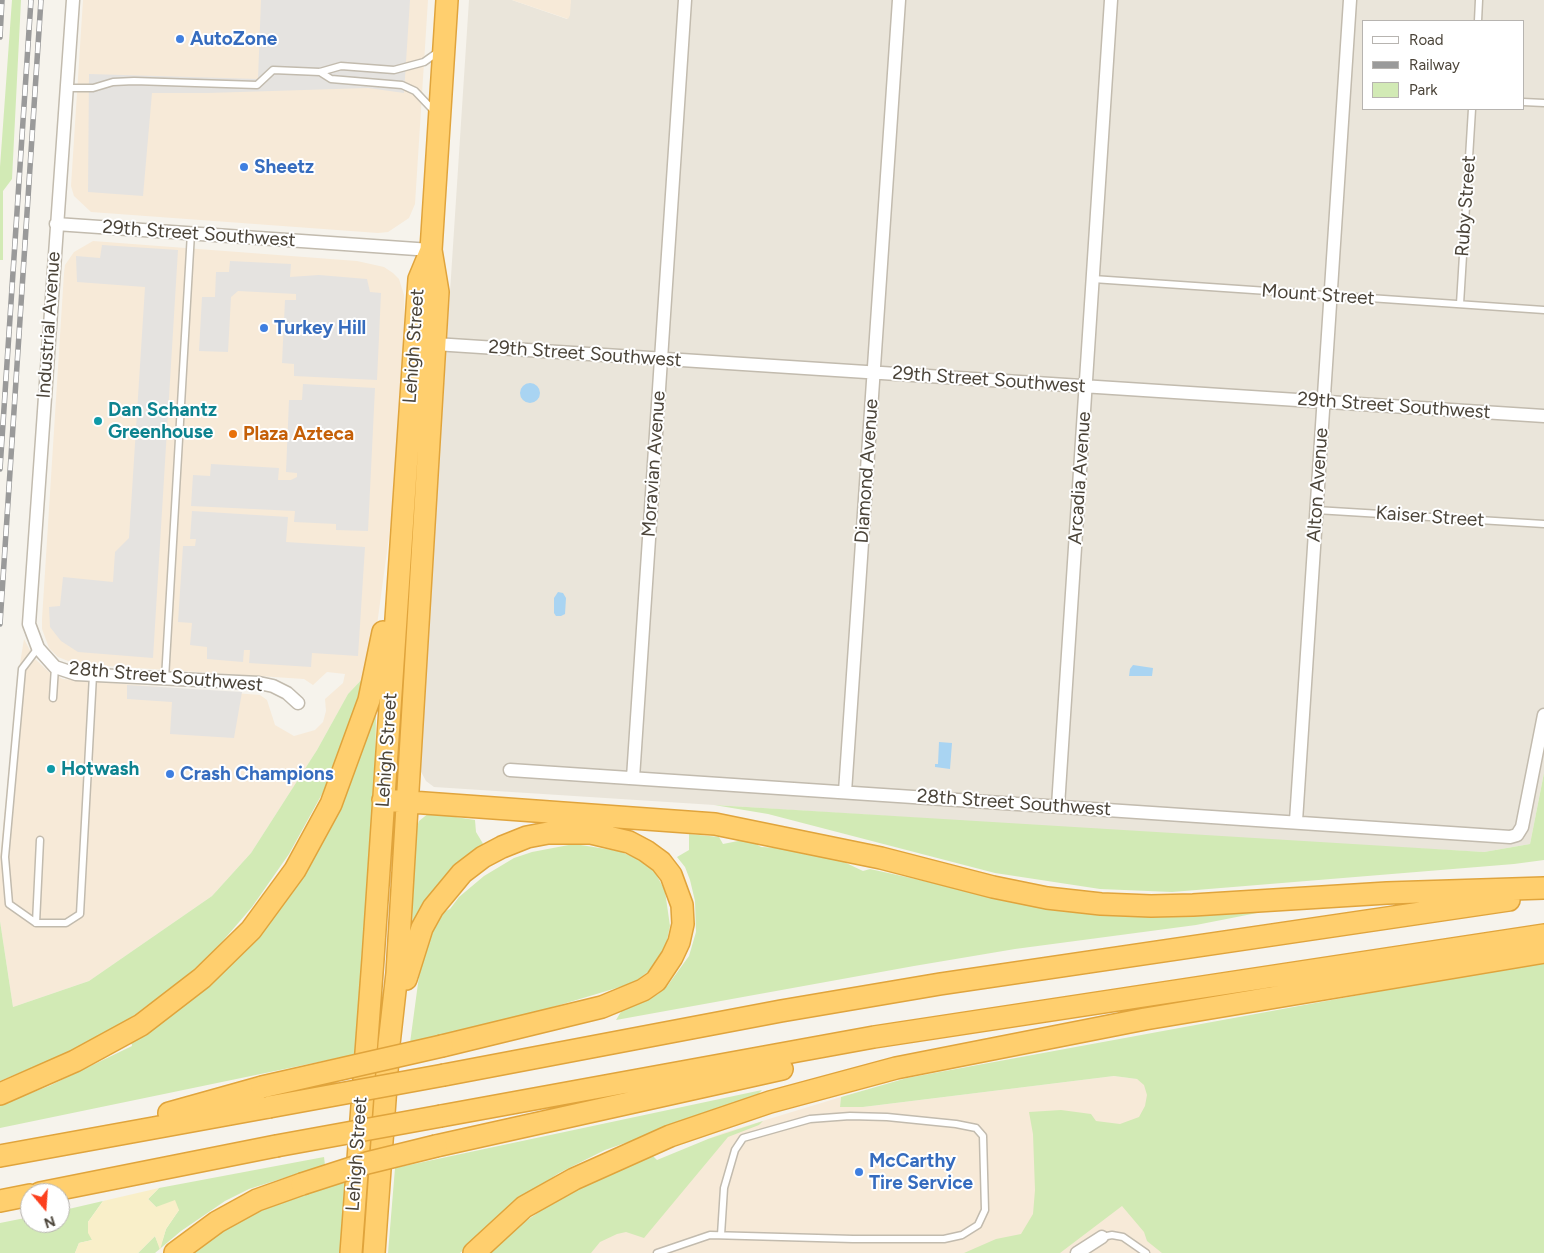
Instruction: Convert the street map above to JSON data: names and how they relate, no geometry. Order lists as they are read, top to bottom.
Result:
{
  "streets": {
    "highway": ["Lehigh Street"],
    "street": [
      "29th Street Southwest",
      "Industrial Avenue",
      "Moravian Avenue",
      "Diamond Avenue",
      "Arcadia Avenue",
      "Alton Avenue",
      "28th Street Southwest"
    ],
    "lane": ["Ruby Street", "Mount Street", "Kaiser Street"]
  },
  "crossings": [
    ["Ruby Street", "Mount Street"],
    ["29th Street Southwest", "Industrial Avenue"],
    ["29th Street Southwest", "Lehigh Street"],
    ["29th Street Southwest", "Moravian Avenue"],
    ["29th Street Southwest", "Diamond Avenue"],
    ["29th Street Southwest", "Arcadia Avenue"],
    ["29th Street Southwest", "Alton Avenue"],
    ["Mount Street", "Arcadia Avenue"],
    ["Mount Street", "Alton Avenue"],
    ["Industrial Avenue", "28th Street Southwest"],
    ["Moravian Avenue", "28th Street Southwest"],
    ["Diamond Avenue", "28th Street Southwest"],
    ["Arcadia Avenue", "28th Street Southwest"],
    ["Alton Avenue", "Kaiser Street"],
    ["Alton Avenue", "28th Street Southwest"]
  ],
  "places": [
    "AutoZone",
    "Sheetz",
    "Turkey Hill",
    "Dan Schantz Greenhouse",
    "Plaza Azteca",
    "Hotwash",
    "Crash Champions",
    "McCarthy Tire Service"
  ],
  "legend": ["Road", "Railway", "Park"],
  "north": "bottom"
}
